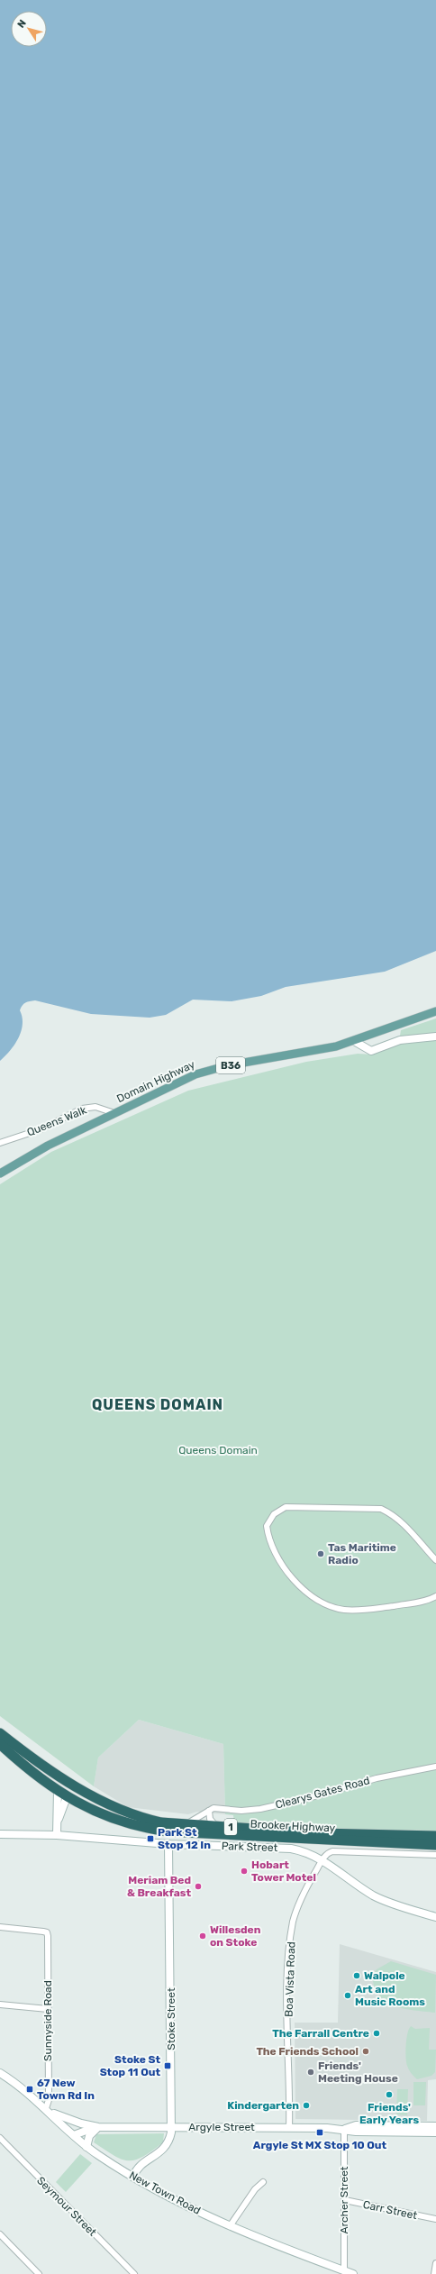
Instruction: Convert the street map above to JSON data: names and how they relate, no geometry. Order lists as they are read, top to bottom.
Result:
{
  "streets": {
    "highway": ["Brooker Highway", "1"],
    "main road": ["B36", "Domain Highway"],
    "street": [
      "Queens Walk",
      "Clearys Gates Road",
      "Park Street",
      "Boa Vista Road",
      "Stoke Street",
      "Sunnyside Road",
      "Argyle Street",
      "New Town Road",
      "Archer Street",
      "Seymour Street",
      "Carr Street"
    ]
  },
  "crossings": [
    ["Domain Highway", "Queens Walk"],
    ["Clearys Gates Road", "Brooker Highway"],
    ["Park Street", "Boa Vista Road"],
    ["Park Street", "Stoke Street"],
    ["Boa Vista Road", "Argyle Street"],
    ["Stoke Street", "Argyle Street"],
    ["Stoke Street", "New Town Road"],
    ["Sunnyside Road", "Argyle Street"],
    ["Sunnyside Road", "New Town Road"],
    ["Argyle Street", "New Town Road"],
    ["Argyle Street", "Archer Street"],
    ["New Town Road", "Archer Street"],
    ["Archer Street", "Carr Street"]
  ],
  "districts": ["QUEENS DOMAIN"],
  "parks": ["Queens Domain"],
  "places": {
    "other": [
      "Tas Maritime Radio",
      "Hobart Tower Motel",
      "Meriam Bed & Breakfast",
      "Willesden on Stoke",
      "Walpole",
      "Art and Music Rooms",
      "The Farrall Centre",
      "The Friends School",
      "Friends' Meeting House",
      "Friends' Early Years",
      "Kindergarten"
    ],
    "transit": [
      "Park St Stop 12 In",
      "Stoke St Stop 11 Out",
      "67 New Town Rd In",
      "Argyle St MX Stop 10 Out"
    ]
  },
  "north": "top left"
}
